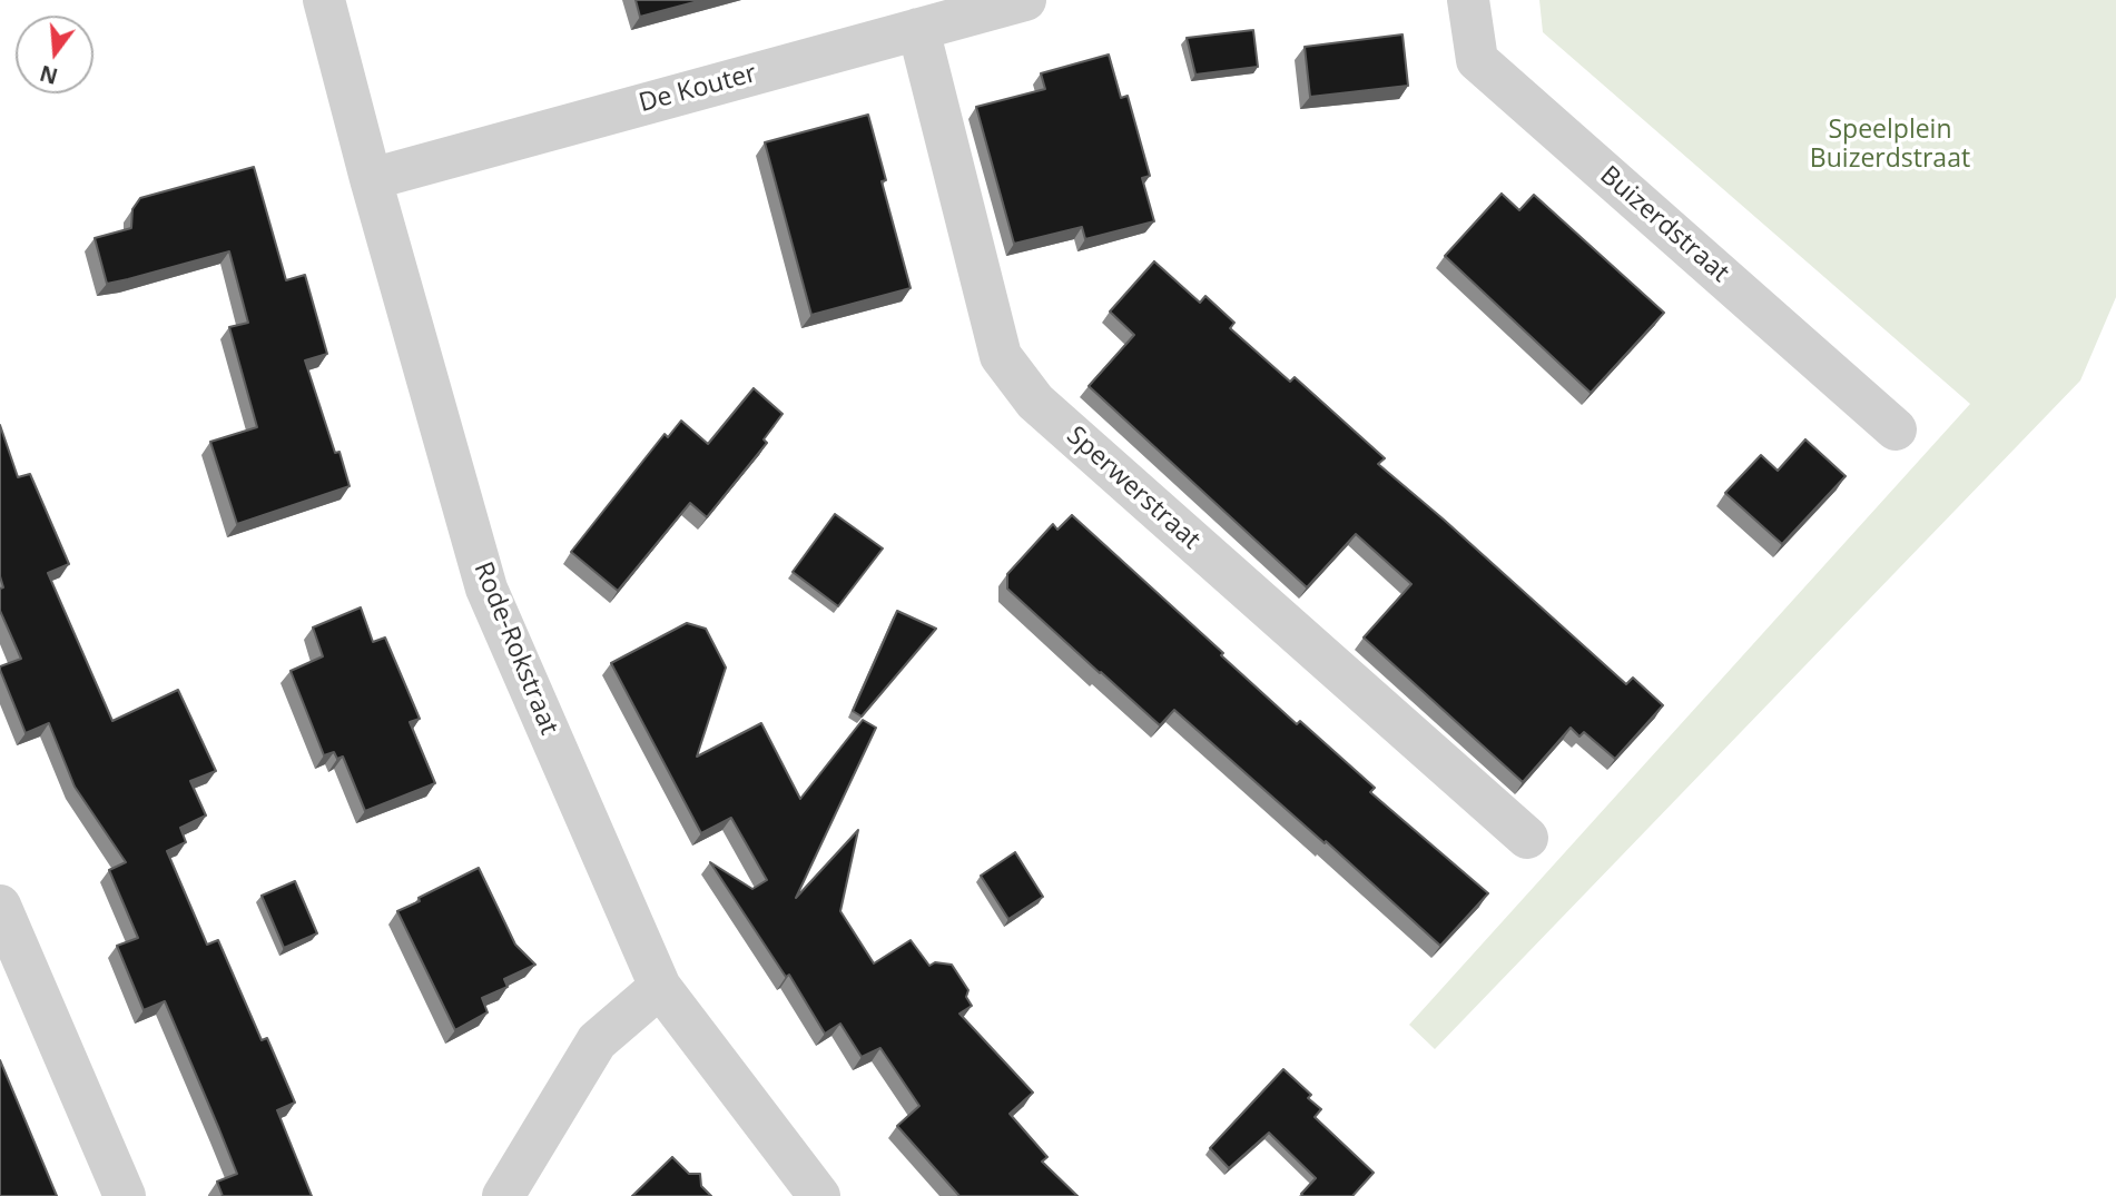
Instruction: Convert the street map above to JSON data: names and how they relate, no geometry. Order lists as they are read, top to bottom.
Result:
{
  "streets": {
    "street": [
      "De Kouter",
      "Buizerdstraat",
      "Sperwerstraat",
      "Rode-Rokstraat"
    ]
  },
  "crossings": [
    ["De Kouter", "Sperwerstraat"],
    ["De Kouter", "Rode-Rokstraat"]
  ],
  "parks": ["Speelplein Buizerdstraat"],
  "north": "bottom"
}
